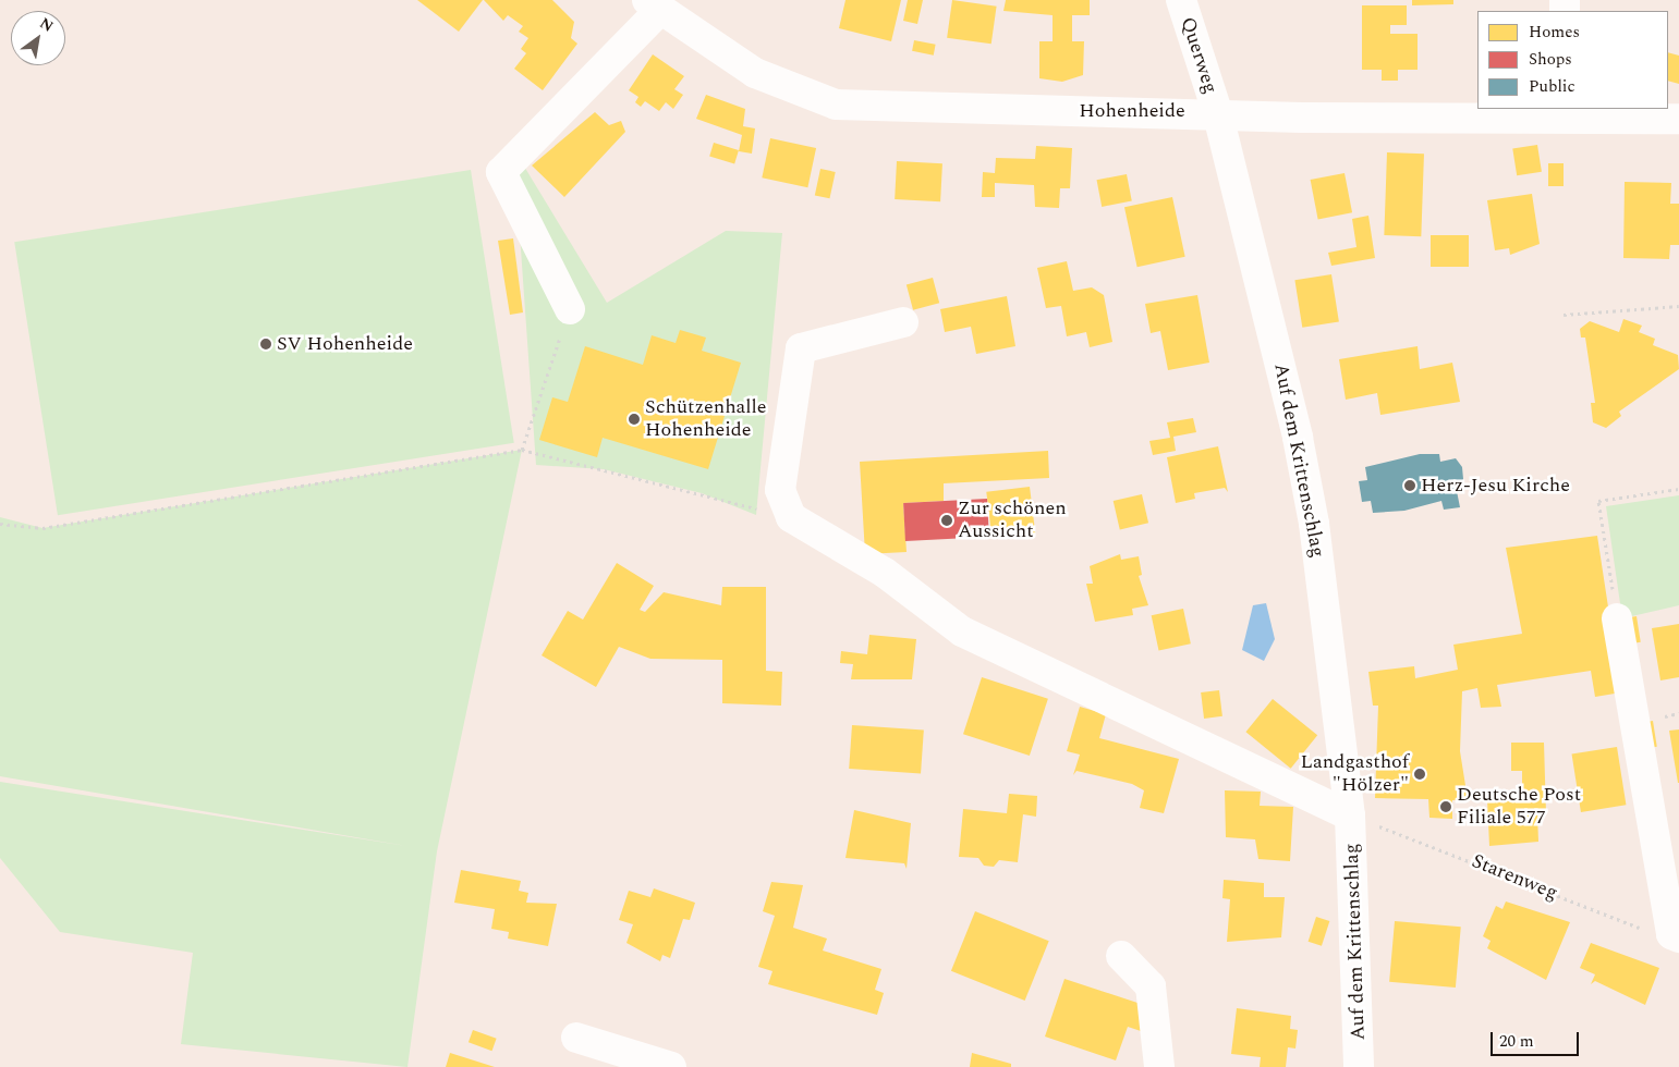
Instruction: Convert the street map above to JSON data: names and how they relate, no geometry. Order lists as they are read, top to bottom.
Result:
{
  "streets": {
    "street": ["Querweg", "Hohenheide", "Auf dem Krittenschlag"],
    "path": ["Starenweg"]
  },
  "crossings": [
    ["Querweg", "Hohenheide"],
    ["Querweg", "Auf dem Krittenschlag"],
    ["Hohenheide", "Auf dem Krittenschlag"],
    ["Auf dem Krittenschlag", "Starenweg"]
  ],
  "places": [
    "SV Hohenheide",
    "Schützenhalle Hohenheide",
    "Herz-Jesu Kirche",
    "Zur schönen Aussicht",
    "Landgasthof \"Hölzer\"",
    "Deutsche Post Filiale 577"
  ],
  "legend": ["Homes", "Shops", "Public"],
  "scale_bar": "20 m",
  "north": "top right"
}
